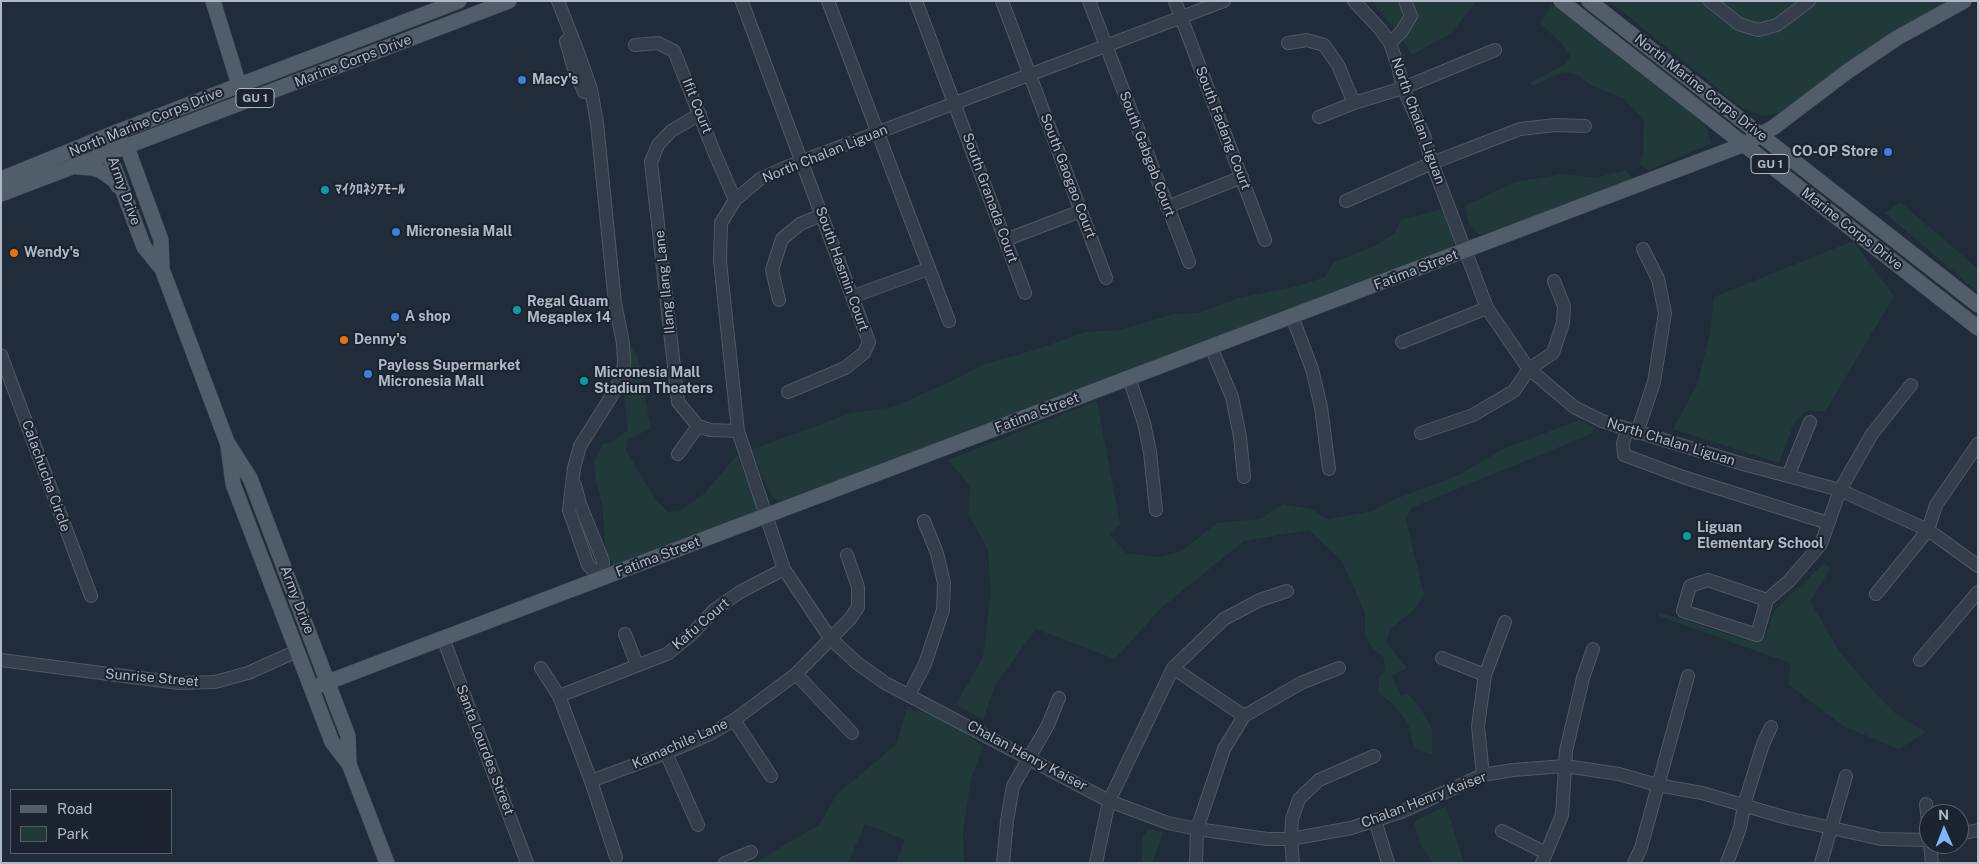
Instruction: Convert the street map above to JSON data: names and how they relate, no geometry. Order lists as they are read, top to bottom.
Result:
{
  "streets": {
    "main road": [
      "Marine Corps Drive",
      "North Marine Corps Drive",
      "GU 1",
      "Army Drive",
      "Fatima Street"
    ],
    "street": [
      "Ifit Court",
      "North Chalan Liguan",
      "South Fadang Court",
      "South Gabgab Court",
      "South Gaogao Court",
      "South Granada Court",
      "South Hasmin Court",
      "Ilang Ilang Lane",
      "Calachucha Circle",
      "Kafu Court",
      "Sunrise Street",
      "Kamachile Lane",
      "Santa Lourdes Street",
      "Chalan Henry Kaiser"
    ]
  },
  "crossings": [
    ["Marine Corps Drive", "Army Drive"],
    ["Marine Corps Drive", "Fatima Street"],
    ["North Marine Corps Drive", "Army Drive"],
    ["North Marine Corps Drive", "Fatima Street"],
    ["Ifit Court", "North Chalan Liguan"],
    ["Ifit Court", "Ilang Ilang Lane"],
    ["North Chalan Liguan", "South Fadang Court"],
    ["North Chalan Liguan", "South Gabgab Court"],
    ["North Chalan Liguan", "South Gaogao Court"],
    ["North Chalan Liguan", "South Granada Court"],
    ["North Chalan Liguan", "South Hasmin Court"],
    ["North Chalan Liguan", "Fatima Street"],
    ["North Chalan Liguan", "Chalan Henry Kaiser"],
    ["Army Drive", "Fatima Street"],
    ["Army Drive", "Sunrise Street"],
    ["Fatima Street", "Santa Lourdes Street"],
    ["Fatima Street", "Chalan Henry Kaiser"],
    ["Kafu Court", "Chalan Henry Kaiser"],
    ["Kamachile Lane", "Chalan Henry Kaiser"]
  ],
  "places": [
    "Macy's",
    "CO-OP Store",
    "ﾏｲｸﾛﾈｼｱﾓｰﾙ",
    "Micronesia Mall",
    "Wendy's",
    "Regal Guam Megaplex 14",
    "A shop",
    "Denny's",
    "Payless Supermarket Micronesia Mall",
    "Micronesia Mall Stadium Theaters",
    "Liguan Elementary School"
  ],
  "legend": ["Road", "Park"],
  "north": "top"
}
